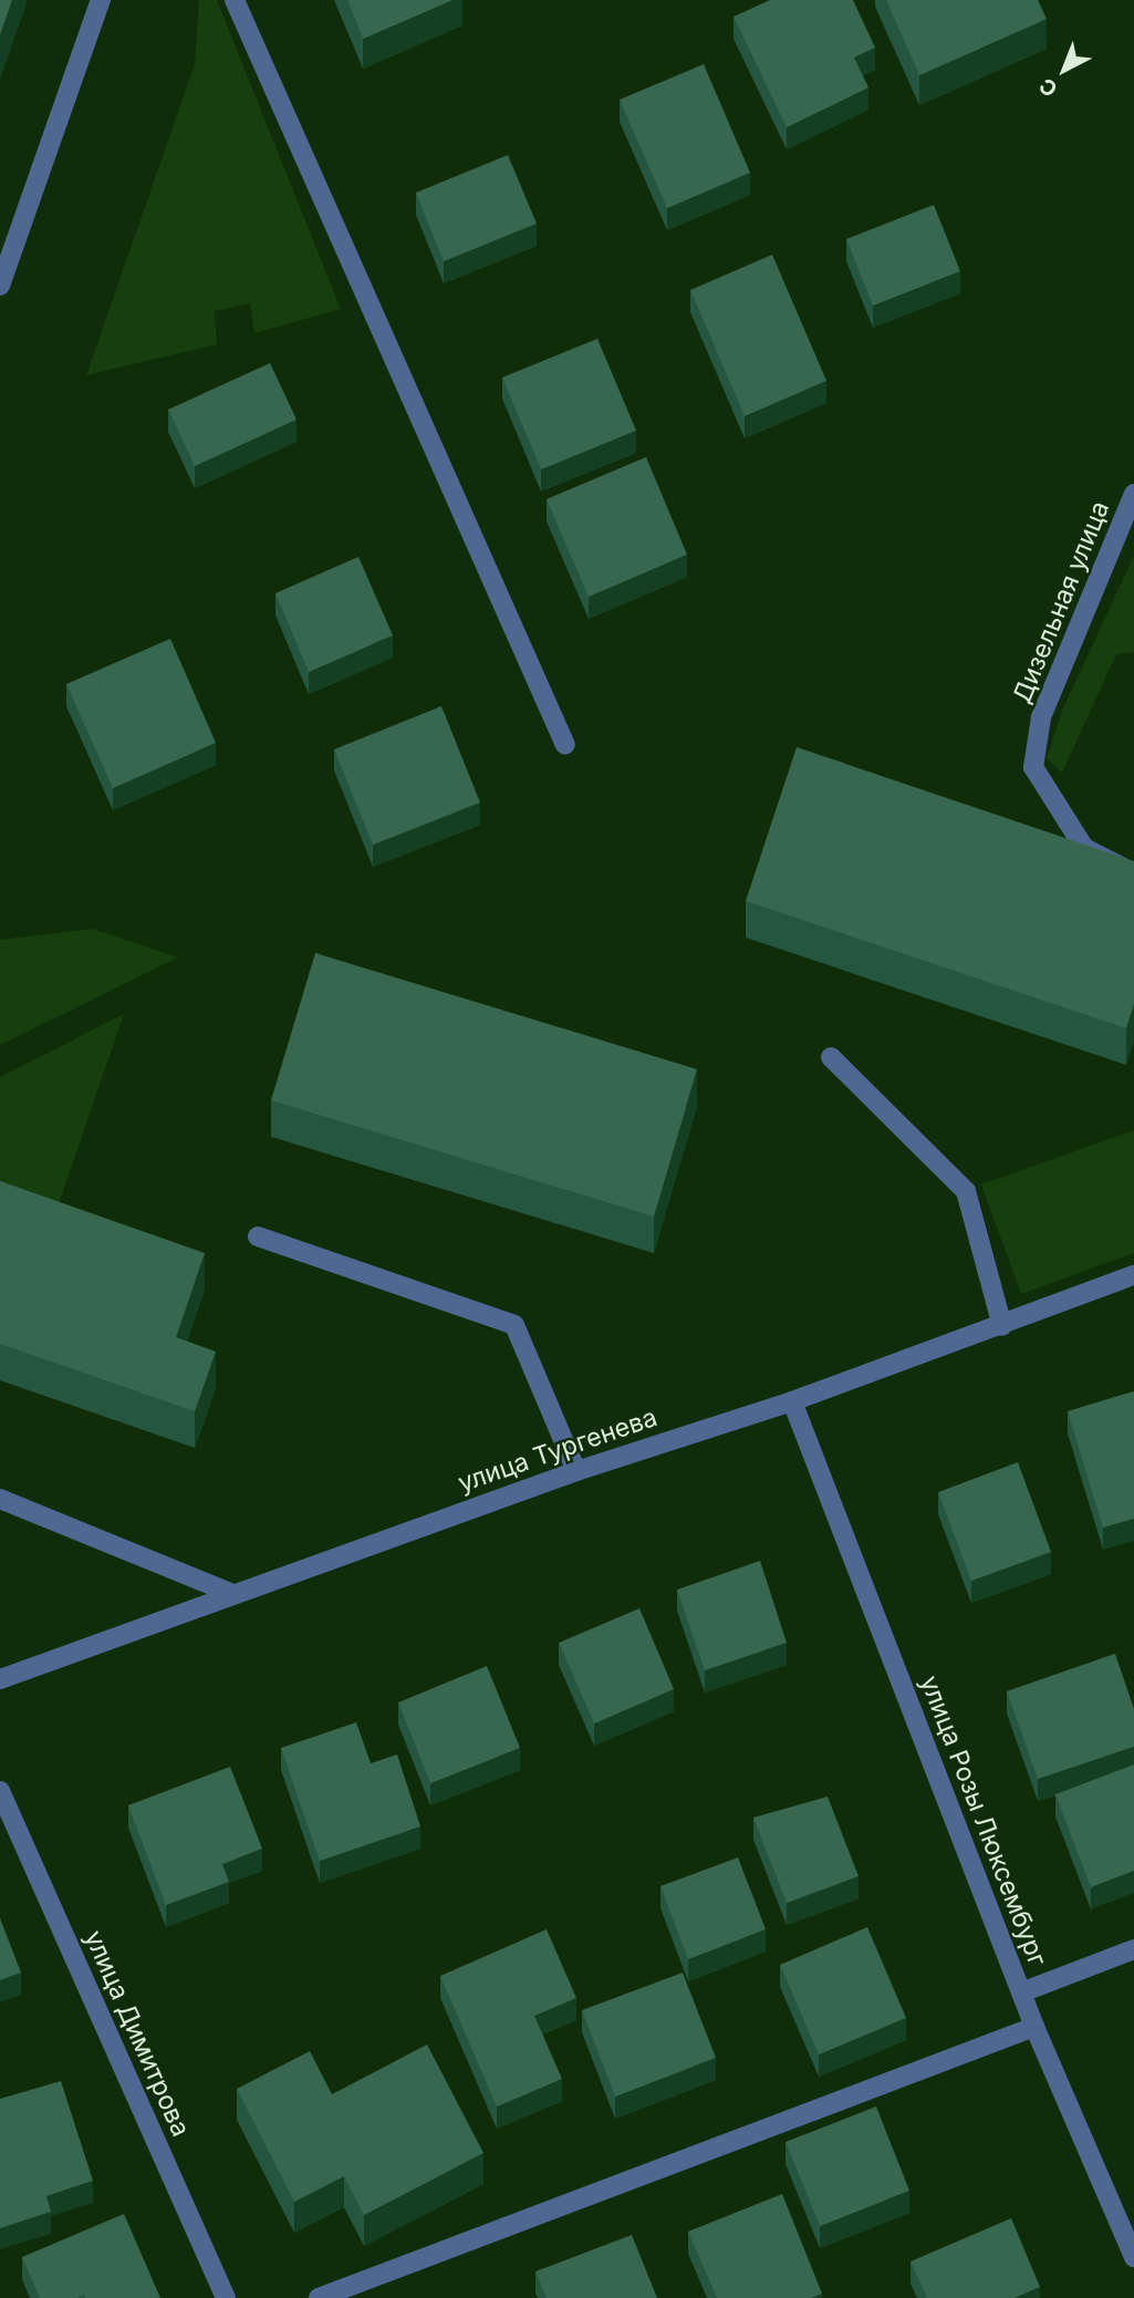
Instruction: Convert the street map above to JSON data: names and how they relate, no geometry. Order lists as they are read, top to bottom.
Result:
{
  "streets": {
    "street": [
      "Дизельная улица",
      "улица Тургенева",
      "улица Розы Люксембург",
      "улица Димитрова"
    ]
  },
  "crossings": [
    ["улица Тургенева", "улица Розы Люксембург"]
  ],
  "north": "bottom left"
}
